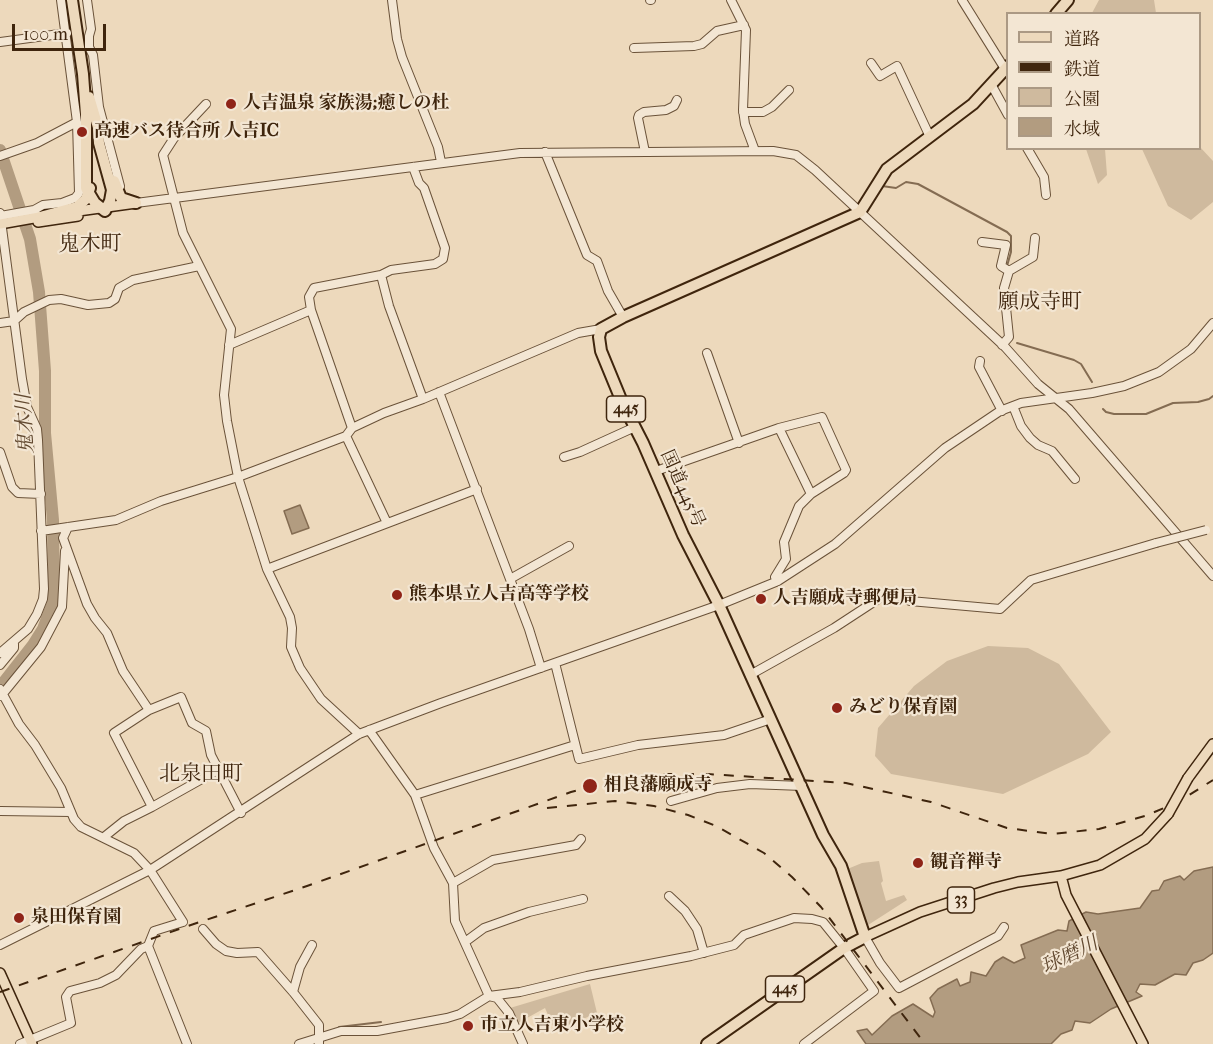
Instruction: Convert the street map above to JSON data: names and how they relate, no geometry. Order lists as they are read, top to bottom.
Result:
{
  "streets": {
    "highway": ["445", "国道445号"],
    "main road": ["33"]
  },
  "crossings": [
    ["445", "国道445号"],
    ["445", "33"],
    ["国道445号", "33"]
  ],
  "districts": ["鬼木町", "願成寺町", "北泉田町"],
  "water": ["鬼木川", "球磨川"],
  "places": [
    "人吉温泉 家族湯;癒しの杜",
    "高速バス待合所 人吉IC",
    "熊本県立人吉高等学校",
    "人吉願成寺郵便局",
    "みどり保育園",
    "相良藩願成寺",
    "観音禅寺",
    "泉田保育園",
    "市立人吉東小学校"
  ],
  "legend": [
    "道路",
    "鉄道",
    "公園",
    "水域"
  ],
  "scale_bar": "100 m"
}
